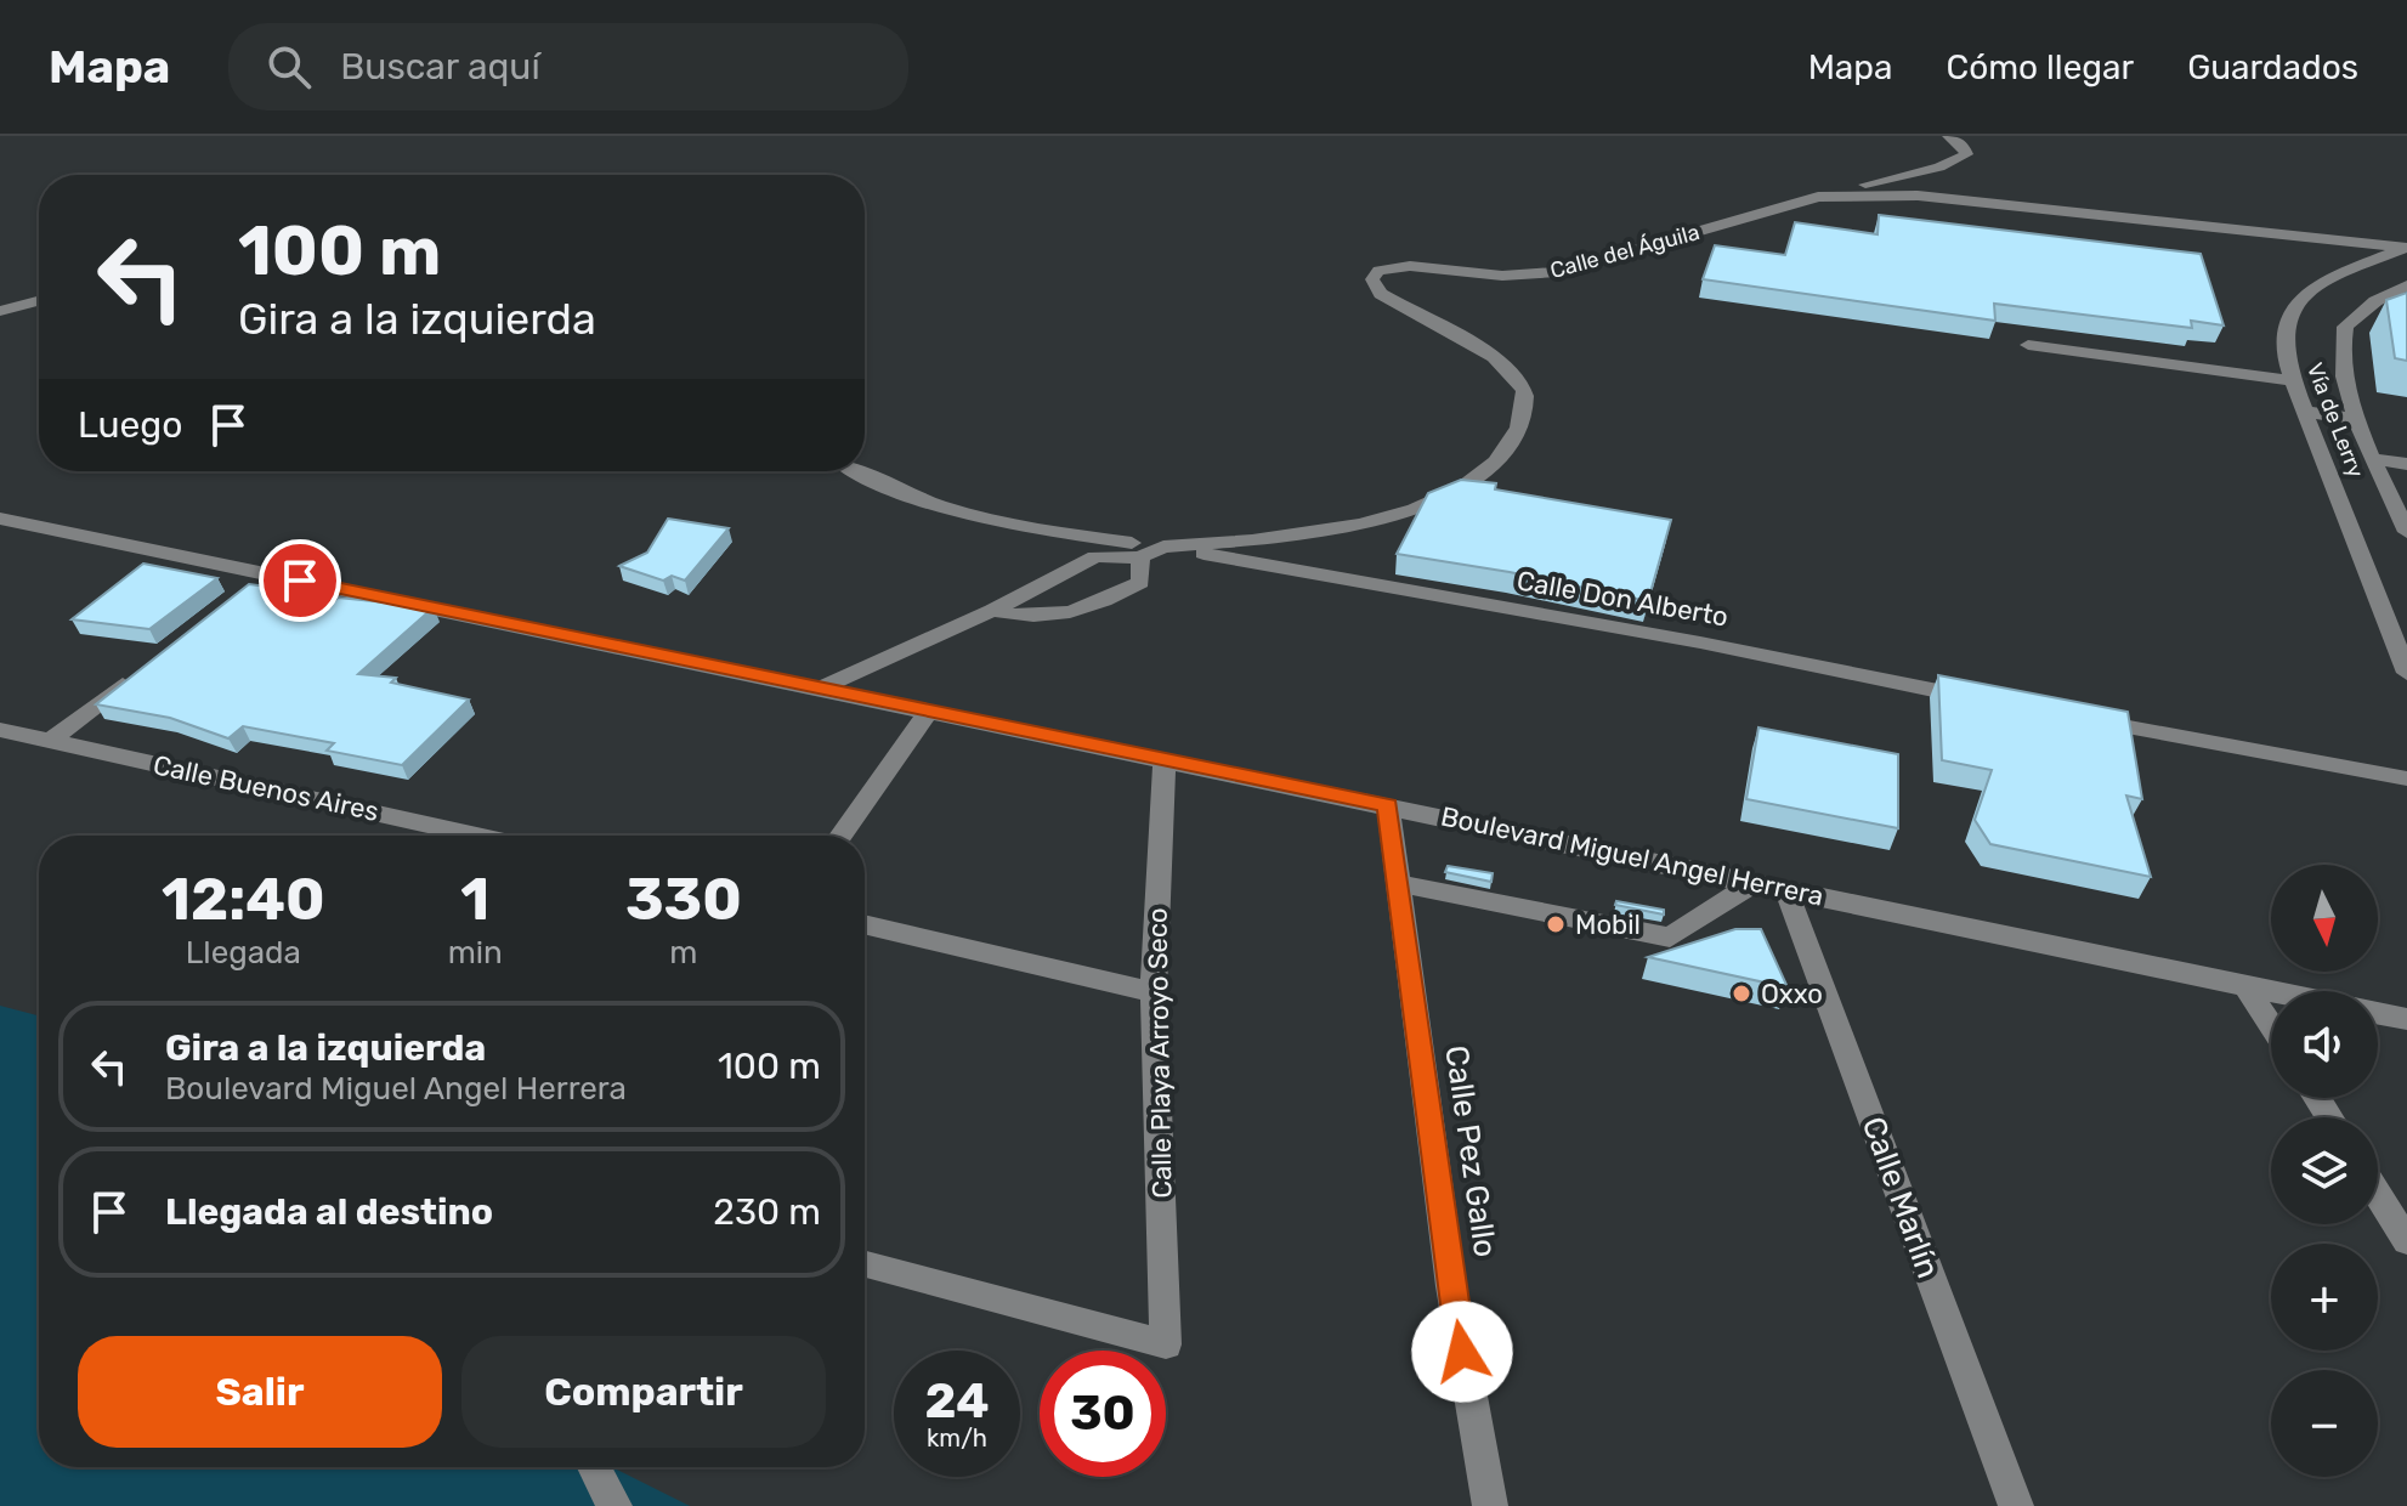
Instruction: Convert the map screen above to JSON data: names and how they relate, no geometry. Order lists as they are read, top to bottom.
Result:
{
  "streets": {
    "street": [
      "Calle del Águila",
      "Vía de Lerry",
      "Calle Don Alberto",
      "Calle Buenos Aires",
      "Boulevard Miguel Angel Herrera",
      "Calle Playa Arroyo Seco",
      "Calle Pez Gallo",
      "Calle Marlín"
    ]
  },
  "crossings": [
    ["Calle del Águila", "Vía de Lerry"],
    ["Calle del Águila", "Calle Don Alberto"],
    ["Calle del Águila", "Boulevard Miguel Angel Herrera"],
    ["Boulevard Miguel Angel Herrera", "Calle Playa Arroyo Seco"],
    ["Boulevard Miguel Angel Herrera", "Calle Pez Gallo"],
    ["Boulevard Miguel Angel Herrera", "Calle Marlín"]
  ],
  "places": ["Mobil", "Oxxo"],
  "north": "bottom",
  "page": {
    "header": "Mapa",
    "search": "Buscar aquí",
    "nav": ["Mapa", "Cómo llegar", "Guardados"],
    "turn": ["100 m", "Gira a la izquierda"],
    "then": "Luego",
    "eta": [
      "12:40",
      "Llegada",
      "1",
      "min",
      "330",
      "m"
    ],
    "map_buttons": ["+", "−"],
    "list": [
      {
        "name": "Gira a la izquierda",
        "note": "Boulevard Miguel Angel Herrera",
        "value": "100 m"
      },
      {
        "name": "Llegada al destino",
        "value": "230 m"
      }
    ],
    "buttons": ["Salir", "Compartir"],
    "speed": "24 km/h",
    "limit": "30"
  }
}
